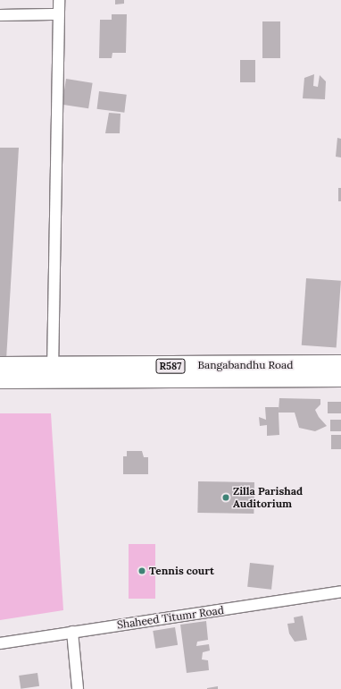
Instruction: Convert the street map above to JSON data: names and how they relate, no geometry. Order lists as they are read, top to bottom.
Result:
{
  "streets": {
    "main road": ["Bangabandhu Road", "R587"],
    "street": ["Shaheed Titumr Road"]
  },
  "places": ["Zilla Parishad Auditorium", "Tennis court"]
}
